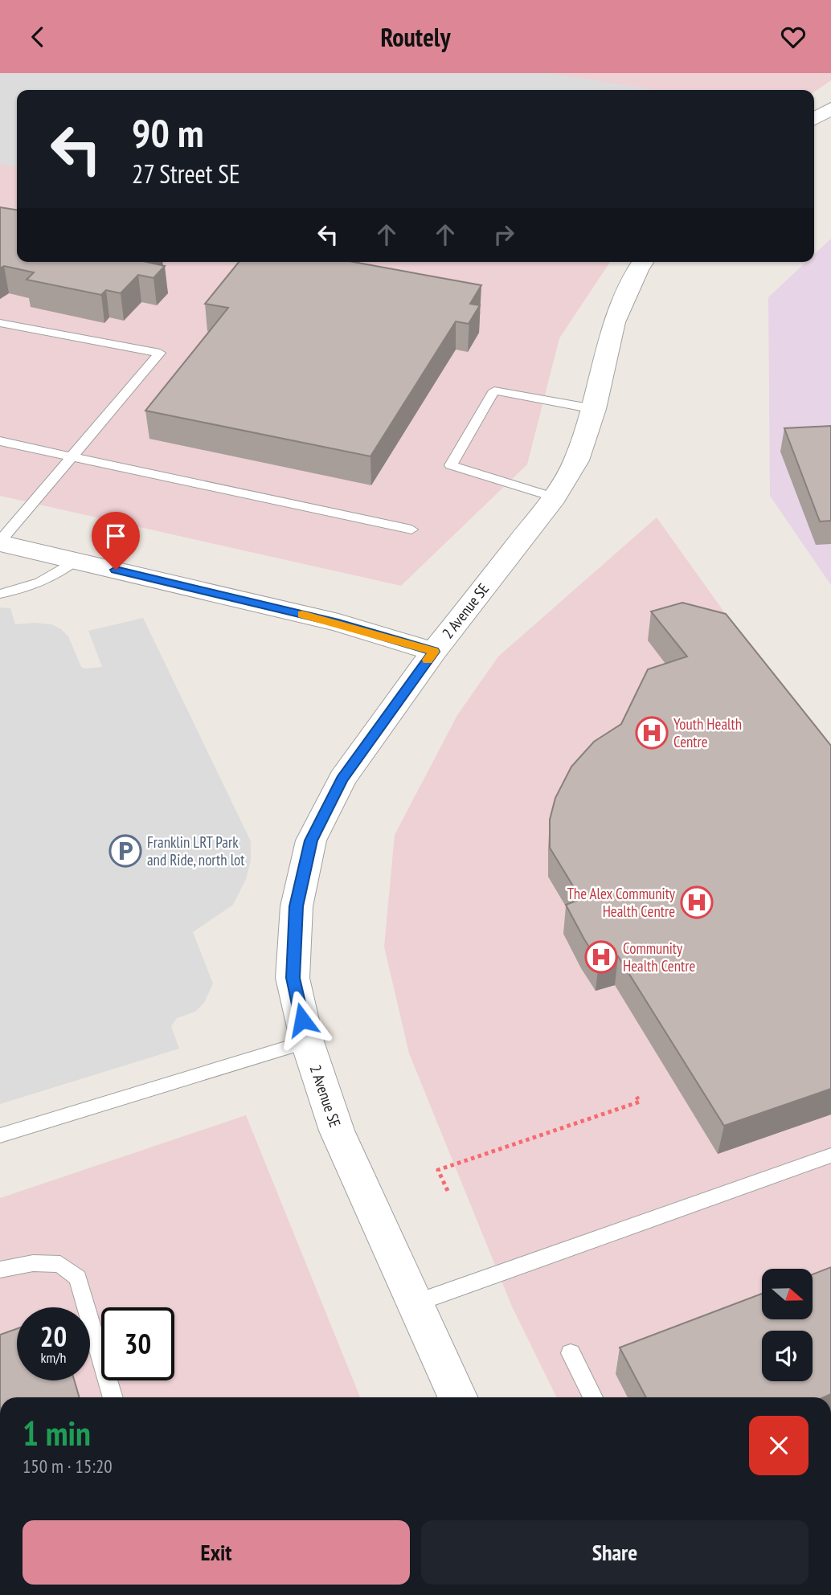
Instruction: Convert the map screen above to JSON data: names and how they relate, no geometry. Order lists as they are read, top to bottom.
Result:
{
  "streets": {
    "street": ["2 Avenue SE"]
  },
  "places": {
    "hospital": ["Youth Health Centre", "The Alex Community Health Centre", "Community Health Centre"],
    "parking": ["Franklin LRT Park and Ride, north lot"]
  },
  "north": "right",
  "page": {
    "header": "Routely",
    "turn": ["90 m", "27 Street SE"],
    "speed": "20 km/h",
    "limit": "30",
    "heading": ["1 min", "150 m · 15:20"],
    "buttons": ["Exit", "Share"]
  }
}
